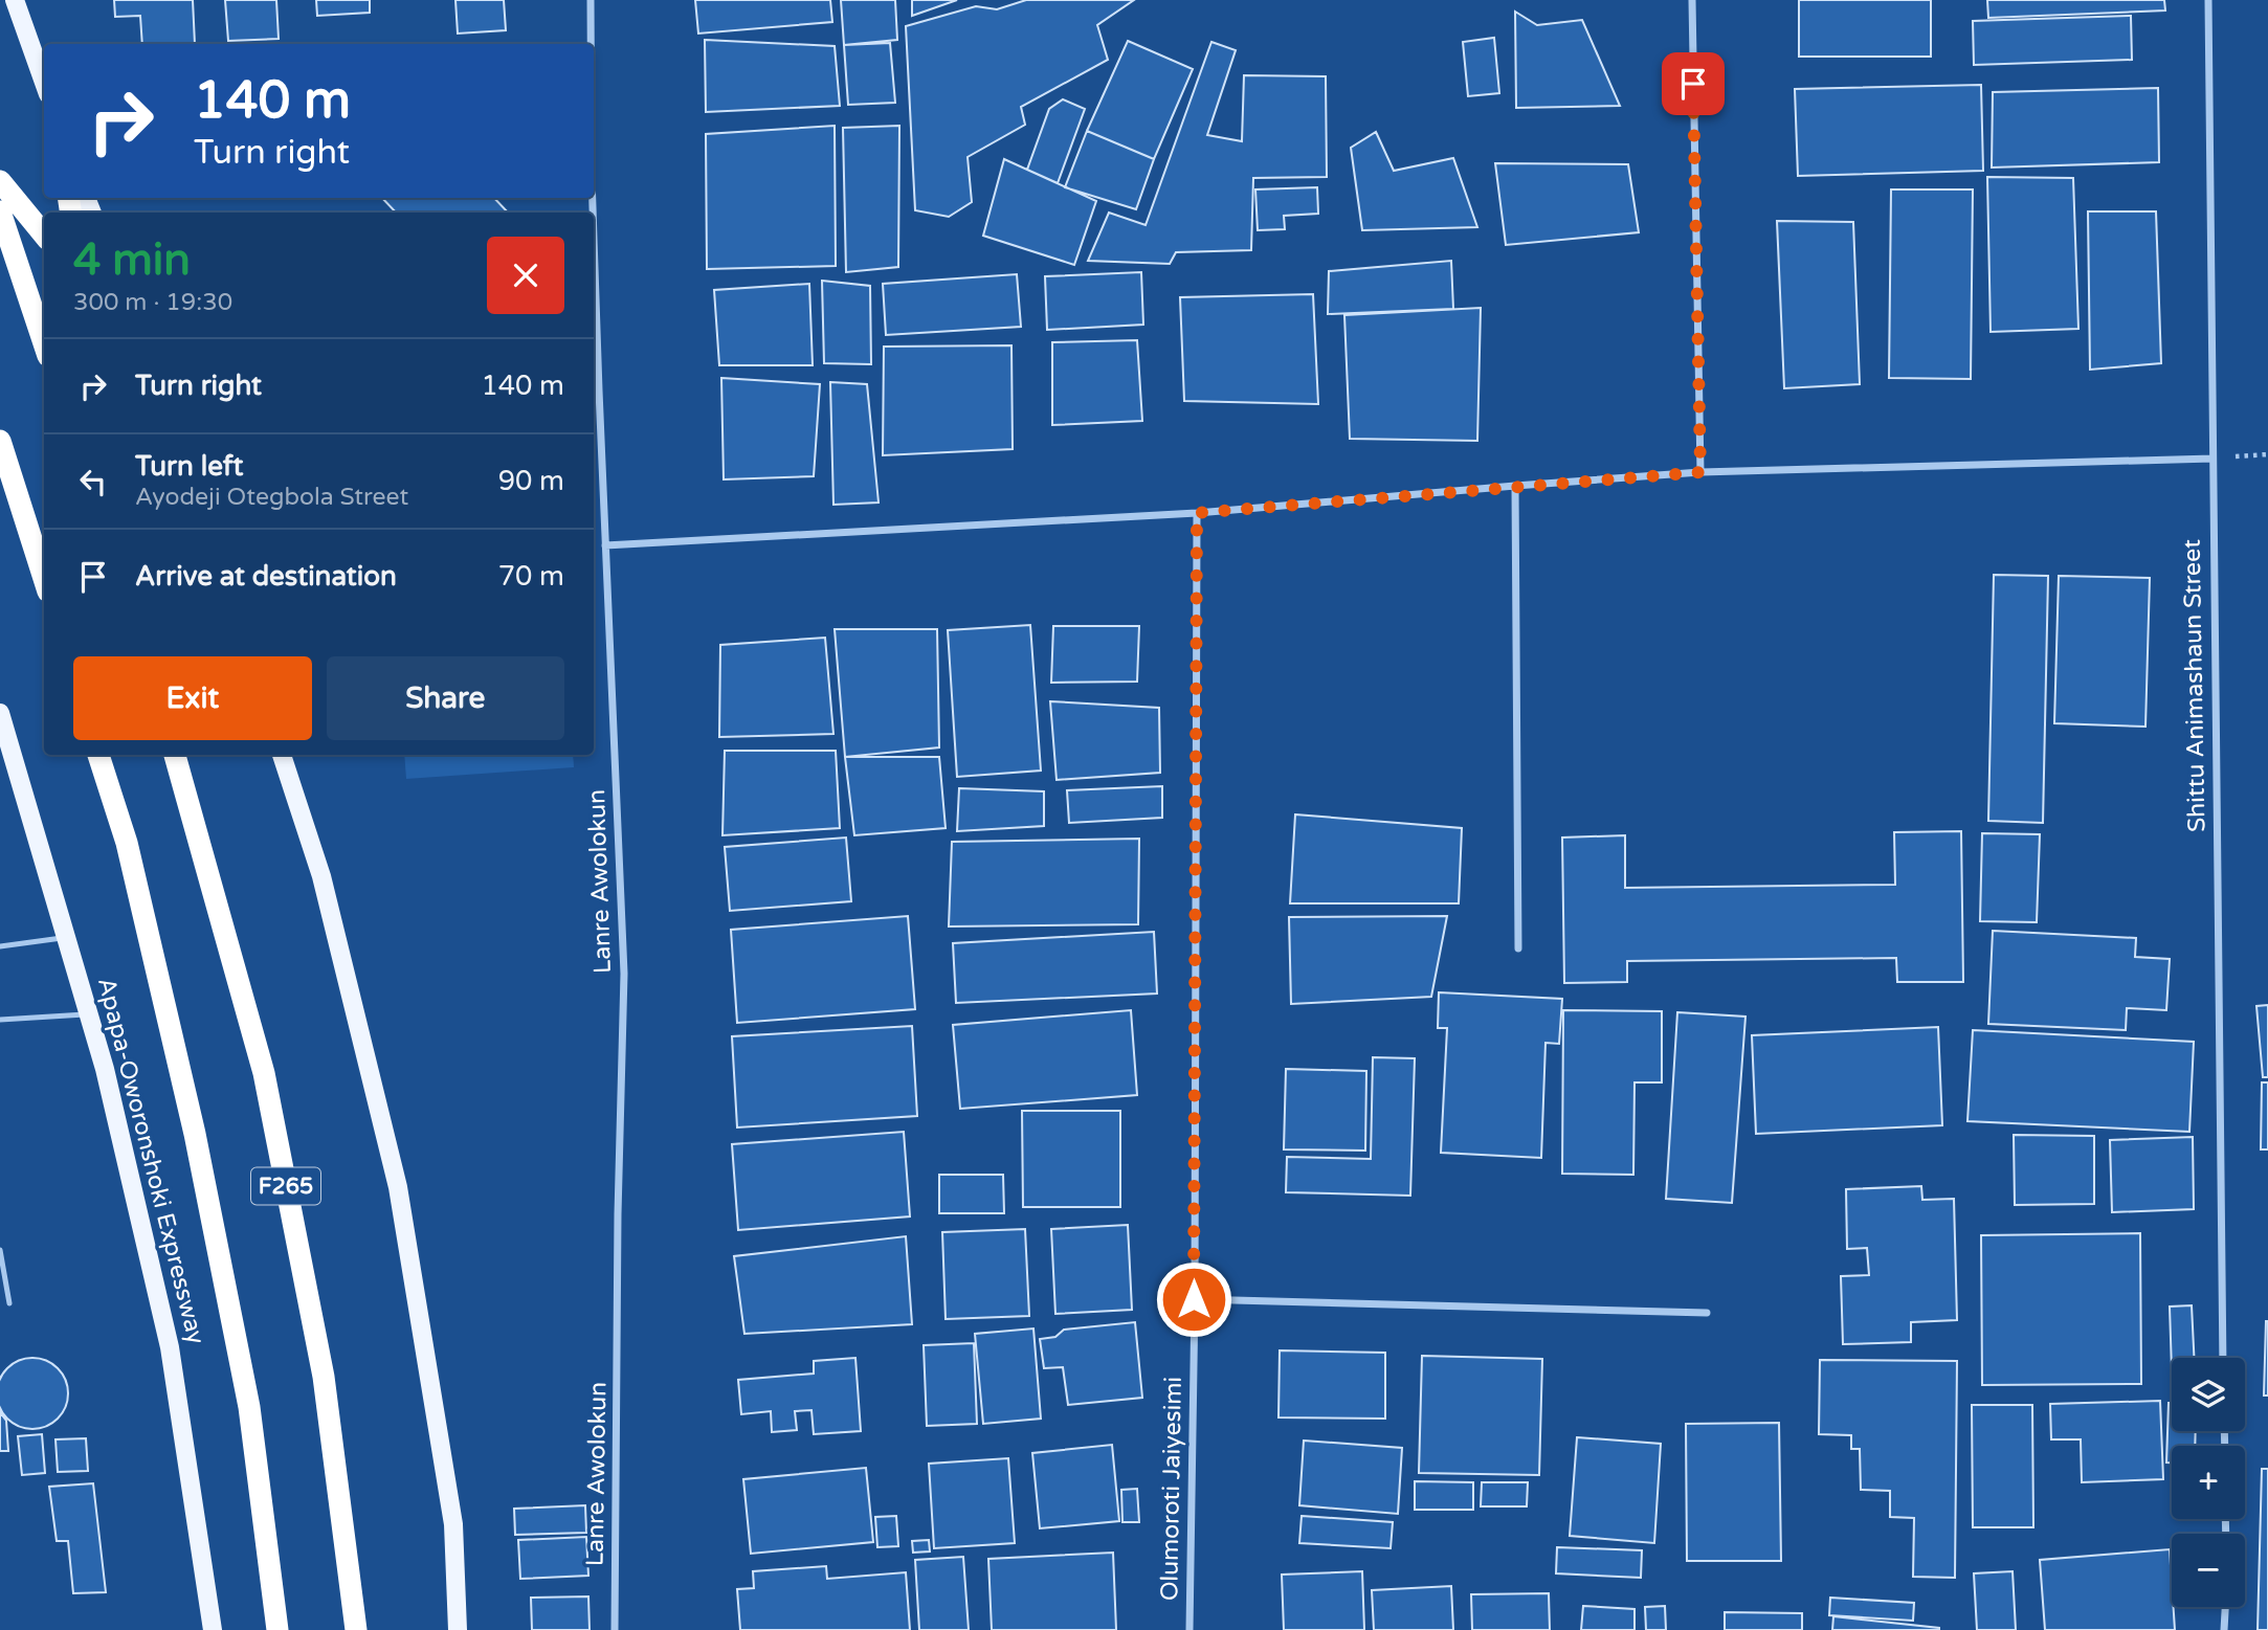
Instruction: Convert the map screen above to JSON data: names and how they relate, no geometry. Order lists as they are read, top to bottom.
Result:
{
  "streets": {
    "highway": ["Apapa-Oworonshoki Expressway", "F265"],
    "street": ["Shittu Animashaun Street", "Lanre Awolokun", "Olumoroti Jaiyesimi"]
  },
  "page": {
    "turn": ["140 m", "Turn right"],
    "heading": ["4 min", "300 m · 19:30"],
    "list": [
      {
        "name": "Turn right",
        "value": "140 m"
      },
      {
        "name": "Turn left",
        "note": "Ayodeji Otegbola Street",
        "value": "90 m"
      },
      {
        "name": "Arrive at destination",
        "value": "70 m"
      }
    ],
    "buttons": ["Exit", "Share"],
    "map_buttons": ["+", "−"]
  }
}
